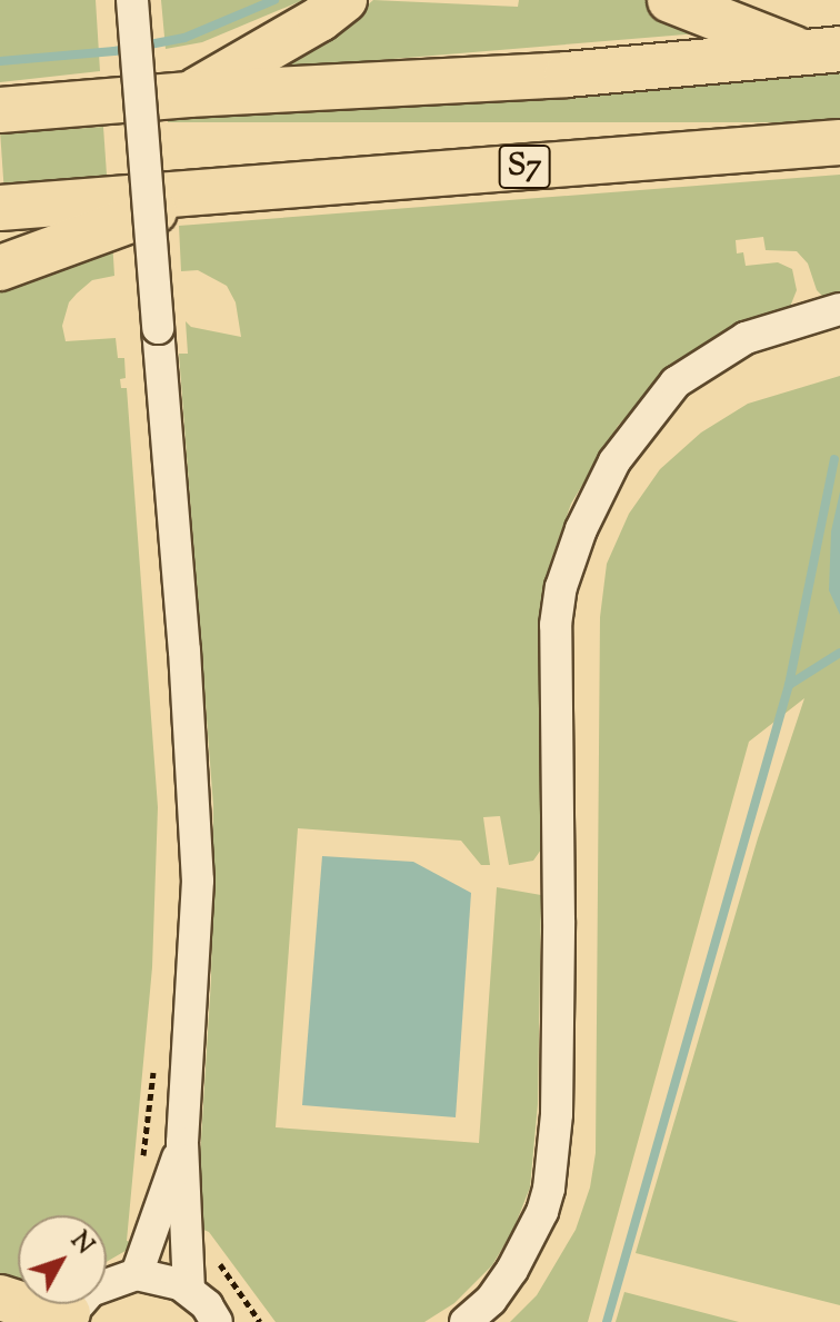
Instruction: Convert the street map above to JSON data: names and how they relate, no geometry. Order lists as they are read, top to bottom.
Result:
{
  "streets": {
    "highway": ["S7"]
  },
  "north": "top right"
}
